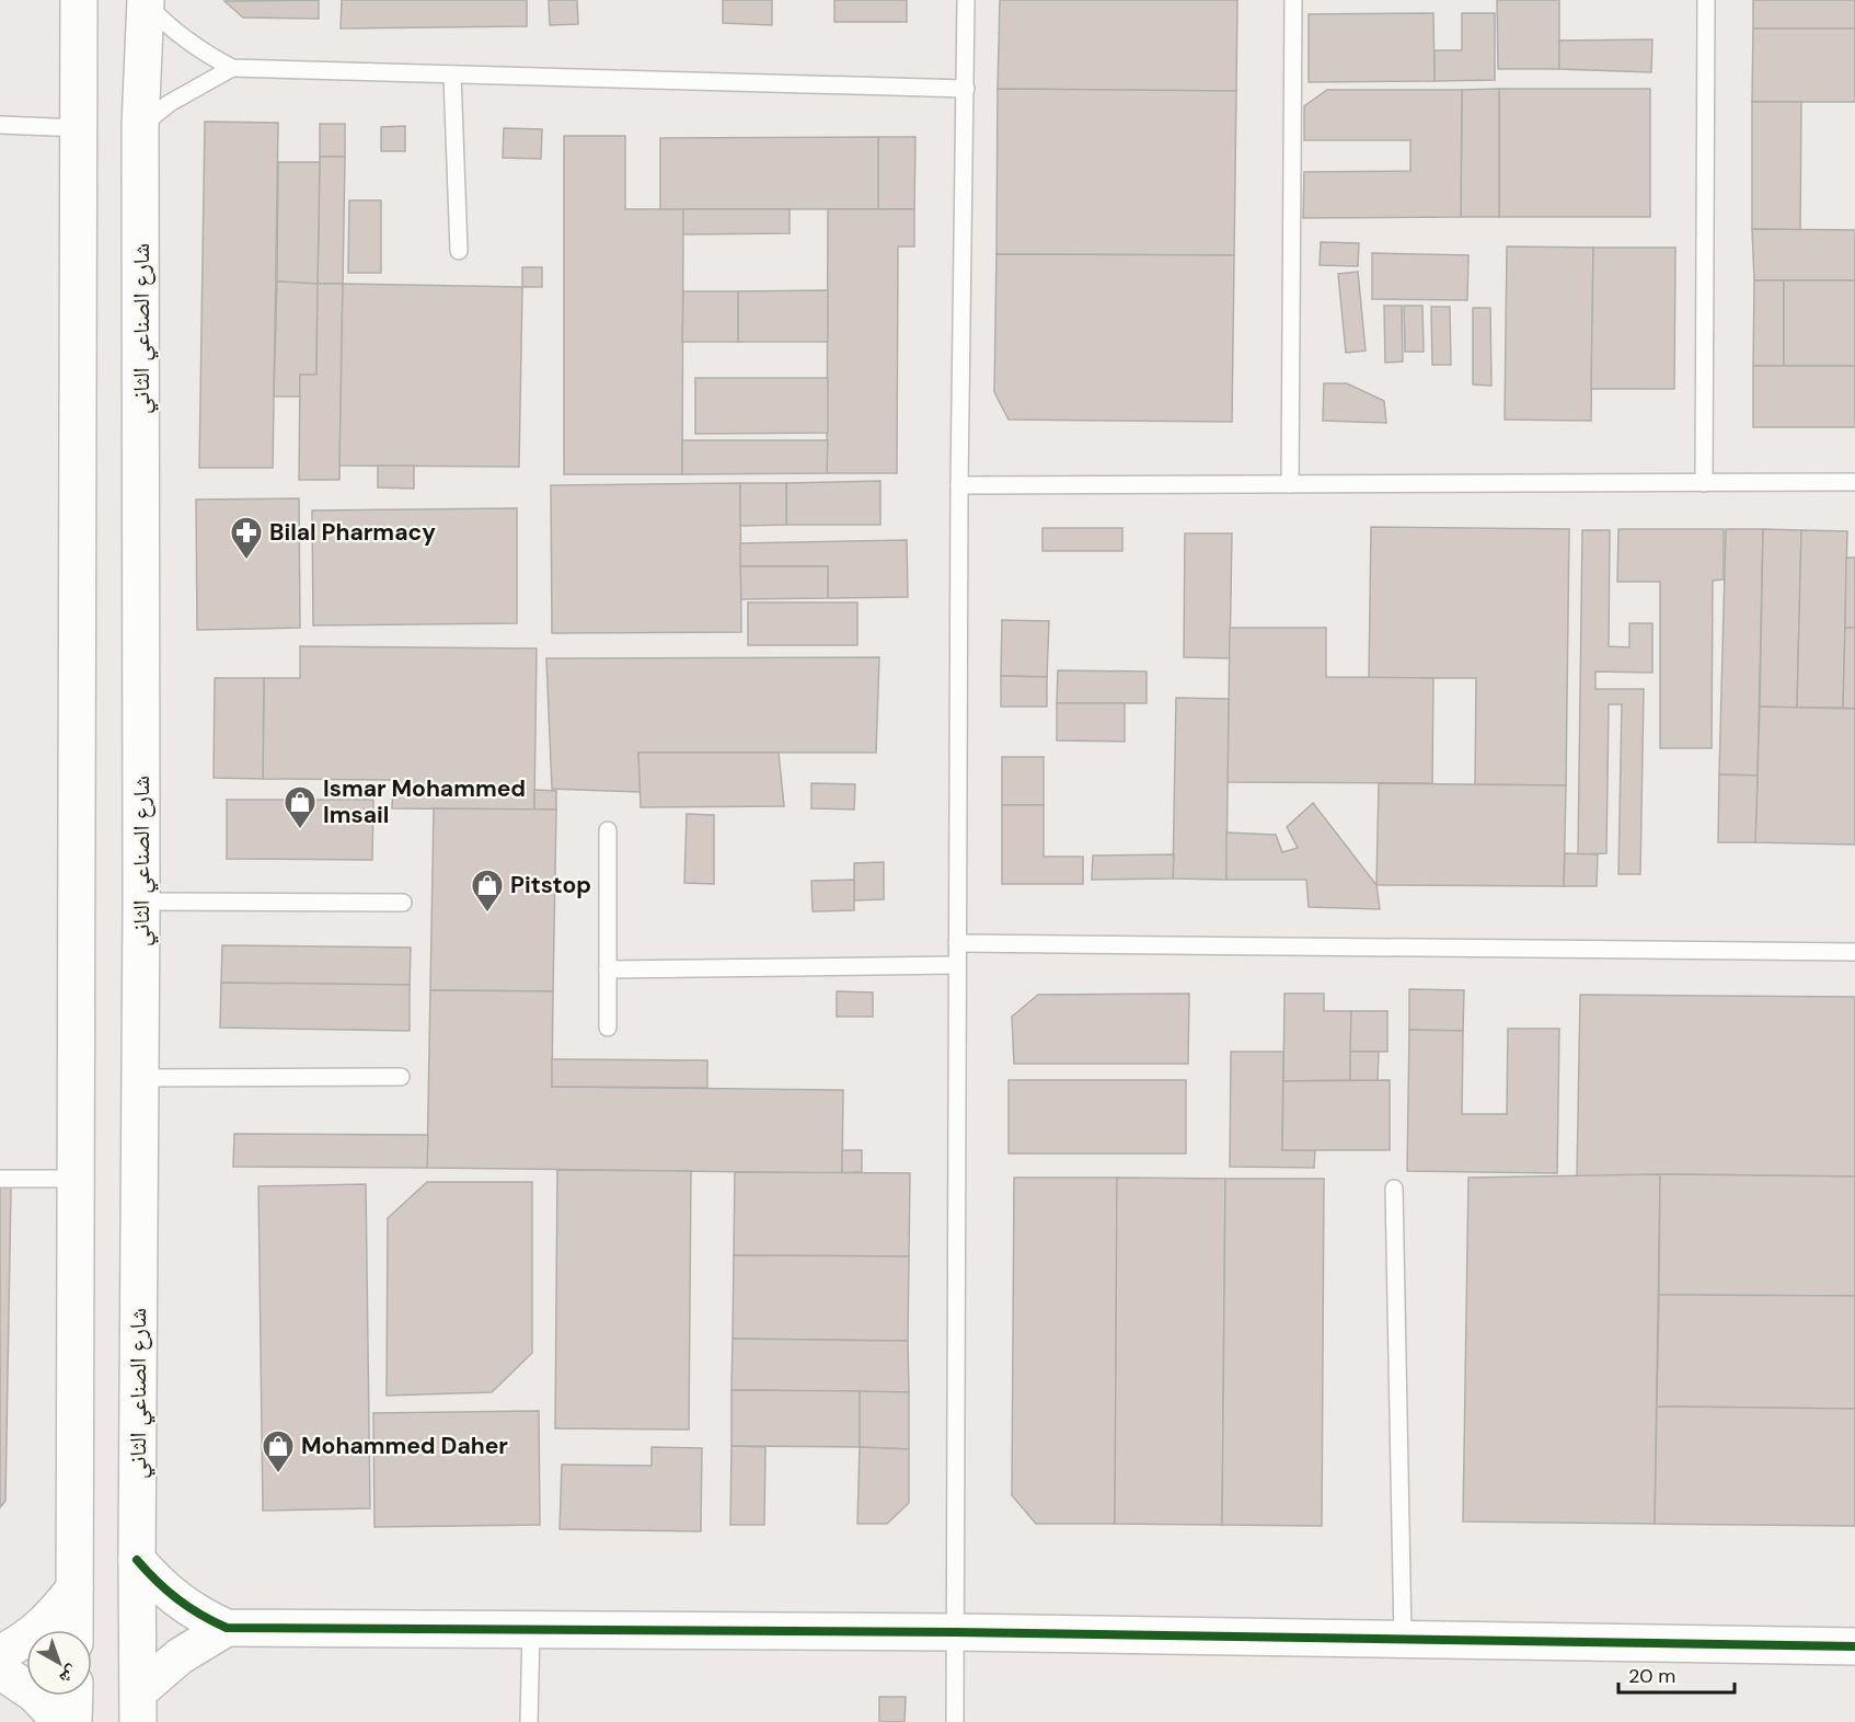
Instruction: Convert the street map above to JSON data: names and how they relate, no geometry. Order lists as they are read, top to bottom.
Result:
{
  "streets": {
    "main road": ["شارع الصناعي الثاني"]
  },
  "places": {
    "pharmacy": ["Bilal Pharmacy"],
    "shop": ["Ismar Mohammed Imsail", "Pitstop", "Mohammed Daher"]
  },
  "scale_bar": "20 m",
  "north": "bottom right"
}
